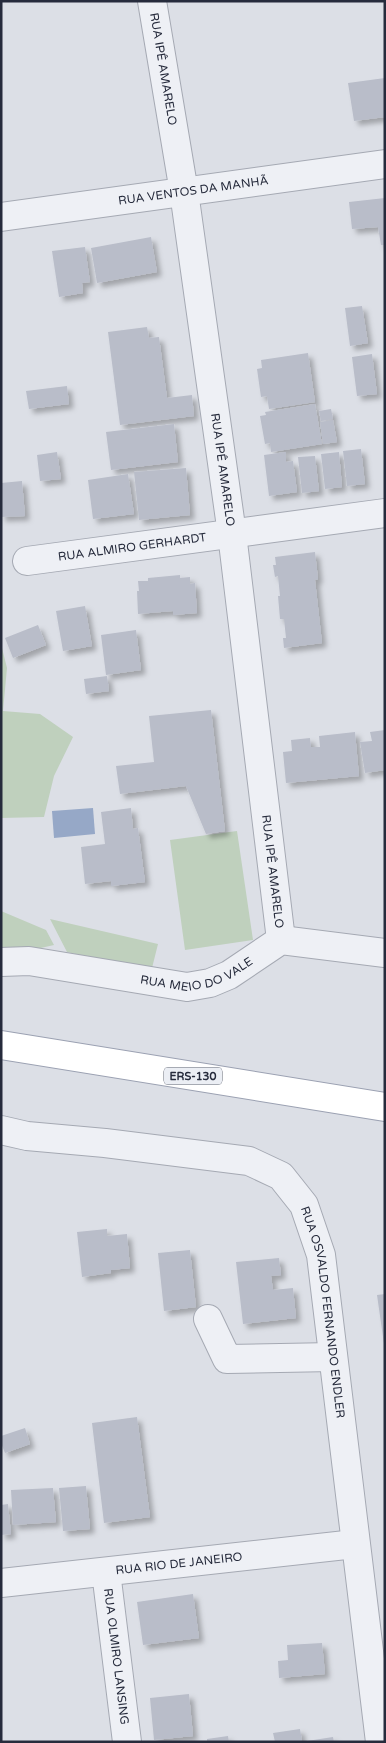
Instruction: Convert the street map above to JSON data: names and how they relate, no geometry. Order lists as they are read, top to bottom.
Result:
{
  "streets": {
    "main road": ["ERS-130"],
    "street": [
      "RUA IPÊ AMARELO",
      "RUA VENTOS DA MANHÃ",
      "RUA ALMIRO GERHARDT",
      "RUA MEIO DO VALE",
      "RUA OSVALDO FERNANDO ENDLER",
      "RUA RIO DE JANEIRO",
      "RUA OLMIRO LANSING"
    ]
  },
  "crossings": [
    ["RUA IPÊ AMARELO", "RUA VENTOS DA MANHÃ"],
    ["RUA IPÊ AMARELO", "RUA ALMIRO GERHARDT"],
    ["RUA IPÊ AMARELO", "RUA MEIO DO VALE"],
    ["RUA OSVALDO FERNANDO ENDLER", "RUA RIO DE JANEIRO"],
    ["RUA RIO DE JANEIRO", "RUA OLMIRO LANSING"]
  ]
}
